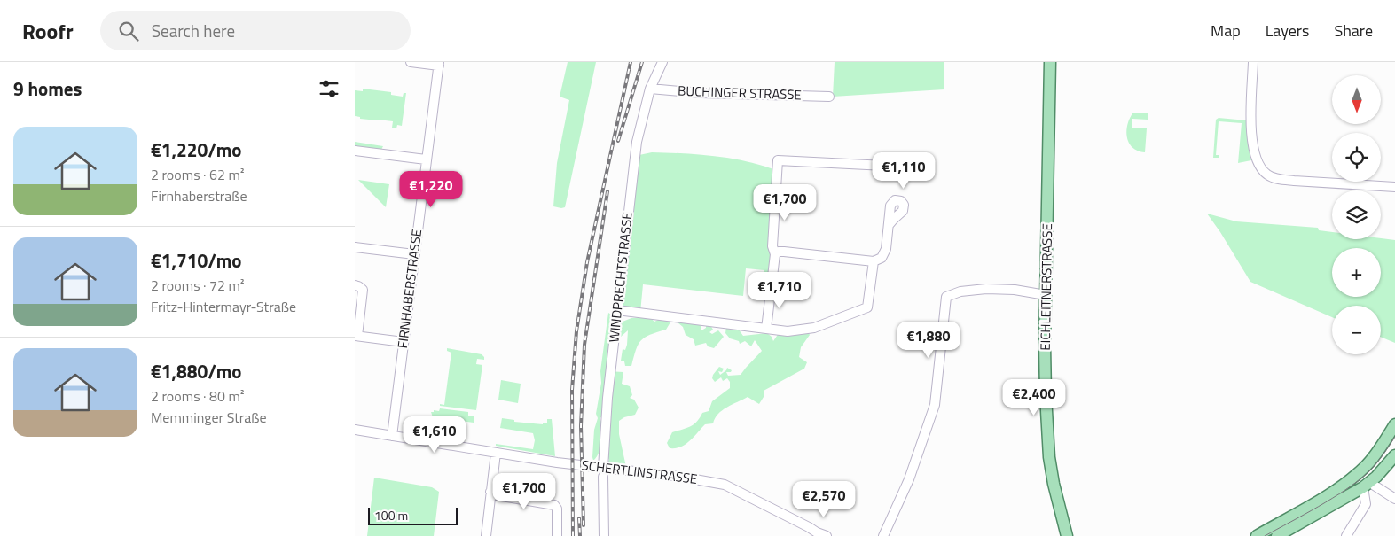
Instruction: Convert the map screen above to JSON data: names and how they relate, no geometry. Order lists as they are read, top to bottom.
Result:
{
  "streets": {
    "main road": ["EICHLEITNERSTRASSE"],
    "street": [
      "BUCHINGER STRASSE",
      "WINDPRECHTSTRASSE",
      "FIRNHABERSTRASSE",
      "SCHERTLINSTRASSE"
    ]
  },
  "crossings": [
    ["BUCHINGER STRASSE", "WINDPRECHTSTRASSE"],
    ["WINDPRECHTSTRASSE", "SCHERTLINSTRASSE"],
    ["FIRNHABERSTRASSE", "SCHERTLINSTRASSE"]
  ],
  "scale_bar": "100 m",
  "north": "bottom",
  "page": {
    "header": "Roofr",
    "search": "Search here",
    "nav": ["Map", "Layers", "Share"],
    "heading": "9 homes",
    "map_buttons": ["+", "−"],
    "list": [
      {
        "name": "€1,220/mo",
        "note": "2 rooms · 62 m² · Firnhaberstraße"
      },
      {
        "name": "€1,710/mo",
        "note": "2 rooms · 72 m² · Fritz-Hintermayr-Straße"
      },
      {
        "name": "€1,880/mo",
        "note": "2 rooms · 80 m² · Memminger Straße"
      }
    ],
    "price": [
      "€1,110",
      "€1,220",
      "€1,700",
      "€1,710",
      "€1,880",
      "€2,400",
      "€1,610",
      "€1,700",
      "€2,570"
    ],
    "scale": "100 m"
  }
}
